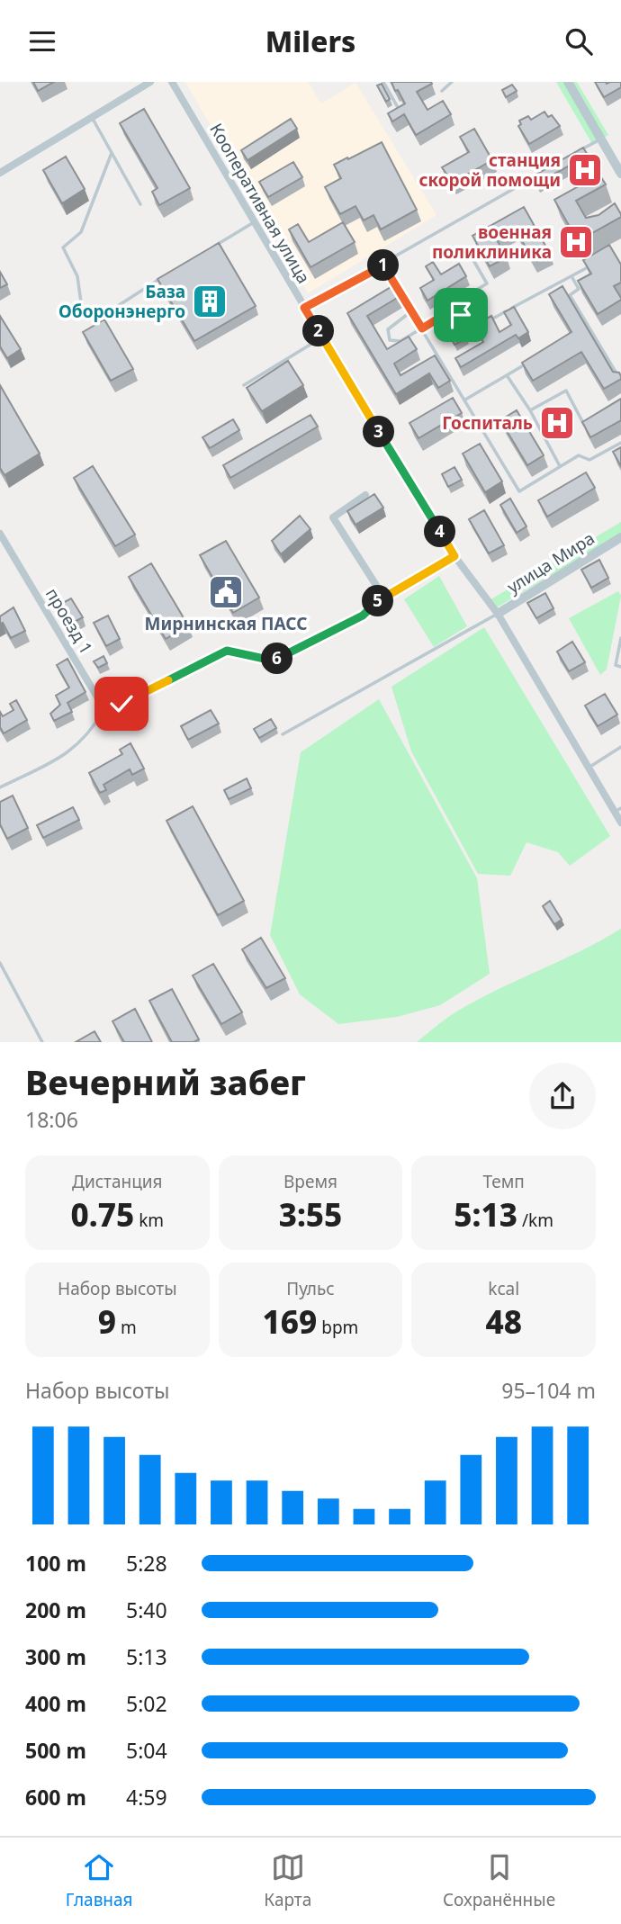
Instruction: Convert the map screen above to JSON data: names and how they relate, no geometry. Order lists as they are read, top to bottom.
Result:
{
  "streets": {
    "street": ["Кооперативная улица", "улица Мира", "проезд 1"]
  },
  "crossings": [
    ["Кооперативная улица", "улица Мира"]
  ],
  "places": {
    "hospital": ["станция скорой помощи", "военная поликлиника", "Госпиталь"],
    "building": ["База Оборонэнерго"],
    "public building": ["Мирнинская ПАСС"]
  },
  "page": {
    "header": "Milers",
    "pins": [
      "1",
      "2",
      "3",
      "4",
      "5",
      "6"
    ],
    "heading": ["Вечерний забег", "18:06"],
    "stats": [
      ["Дистанция", "0.75 km"],
      ["Время", "3:55"],
      ["Темп", "5:13 /km"],
      ["Набор высоты", "9 m"],
      ["Пульс", "169 bpm"],
      ["kcal", "48"]
    ],
    "chart": ["Набор высоты", "95–104 m"],
    "list": [
      {
        "name": "100 m",
        "note": "5:28"
      },
      {
        "name": "200 m",
        "note": "5:40"
      },
      {
        "name": "300 m",
        "note": "5:13"
      },
      {
        "name": "400 m",
        "note": "5:02"
      },
      {
        "name": "500 m",
        "note": "5:04"
      },
      {
        "name": "600 m",
        "note": "4:59"
      }
    ],
    "tabs": ["Главная", "Карта", "Сохранённые"]
  }
}
